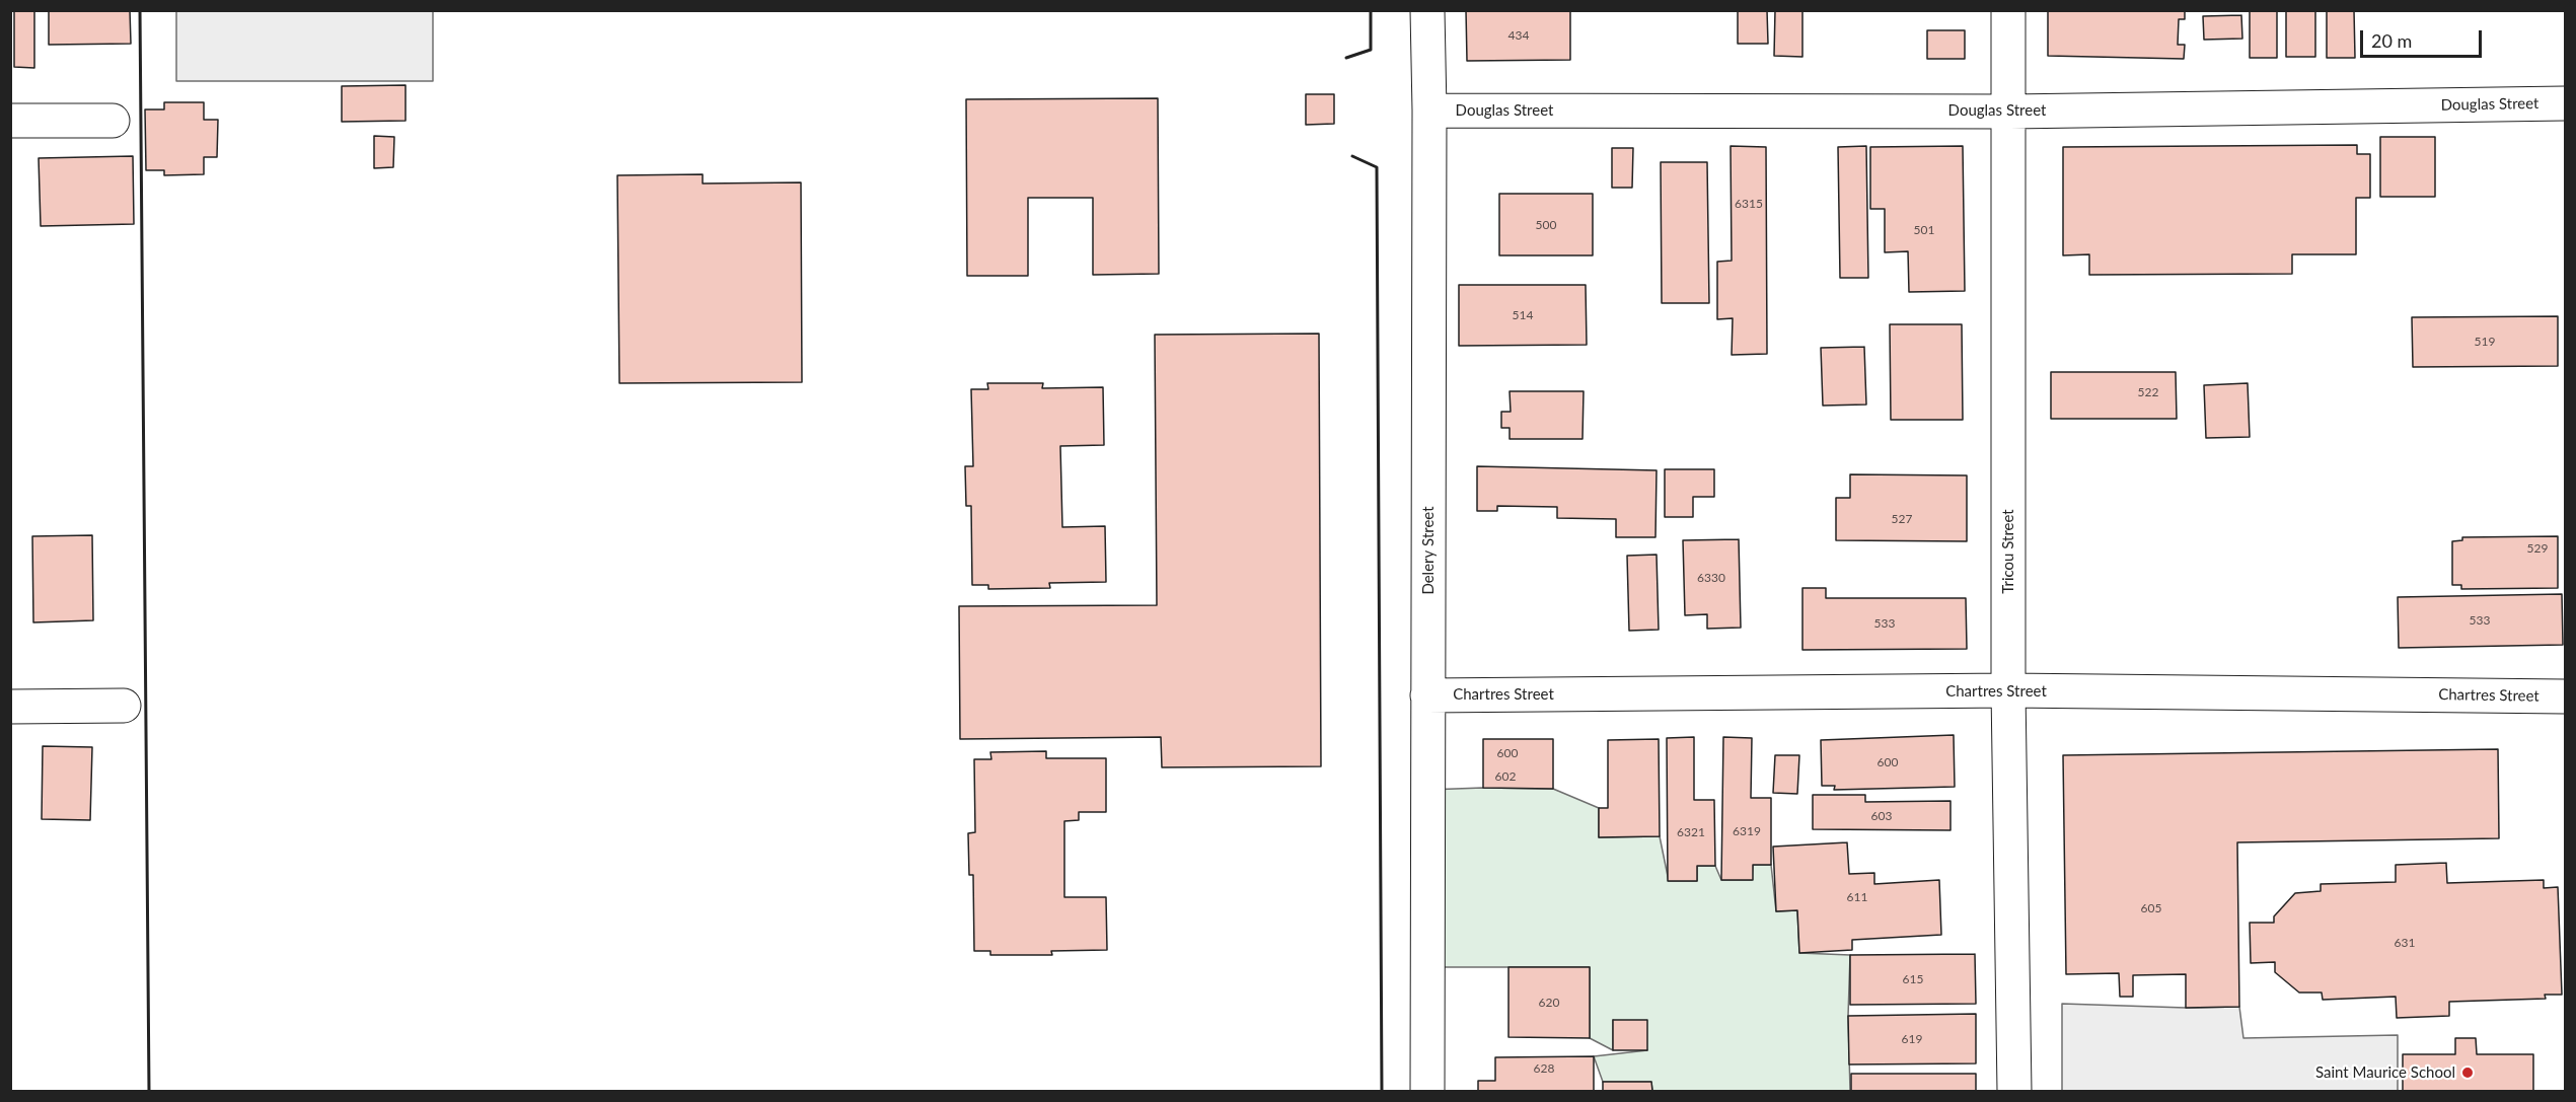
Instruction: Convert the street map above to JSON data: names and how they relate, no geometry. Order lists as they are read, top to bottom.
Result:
{
  "streets": {
    "street": [
      "Douglas Street",
      "Delery Street",
      "Tricou Street",
      "Chartres Street"
    ]
  },
  "crossings": [
    ["Douglas Street", "Delery Street"],
    ["Douglas Street", "Tricou Street"],
    ["Delery Street", "Chartres Street"],
    ["Tricou Street", "Chartres Street"]
  ],
  "places": ["Saint Maurice School"],
  "house_numbers": [
    "434",
    "6315",
    "500",
    "501",
    "514",
    "519",
    "522",
    "527",
    "529",
    "6330",
    "533",
    "533",
    "600",
    "600",
    "602",
    "603",
    "6319",
    "6321",
    "611",
    "605",
    "631",
    "615",
    "620",
    "619",
    "628"
  ],
  "scale_bar": "20 m"
}
